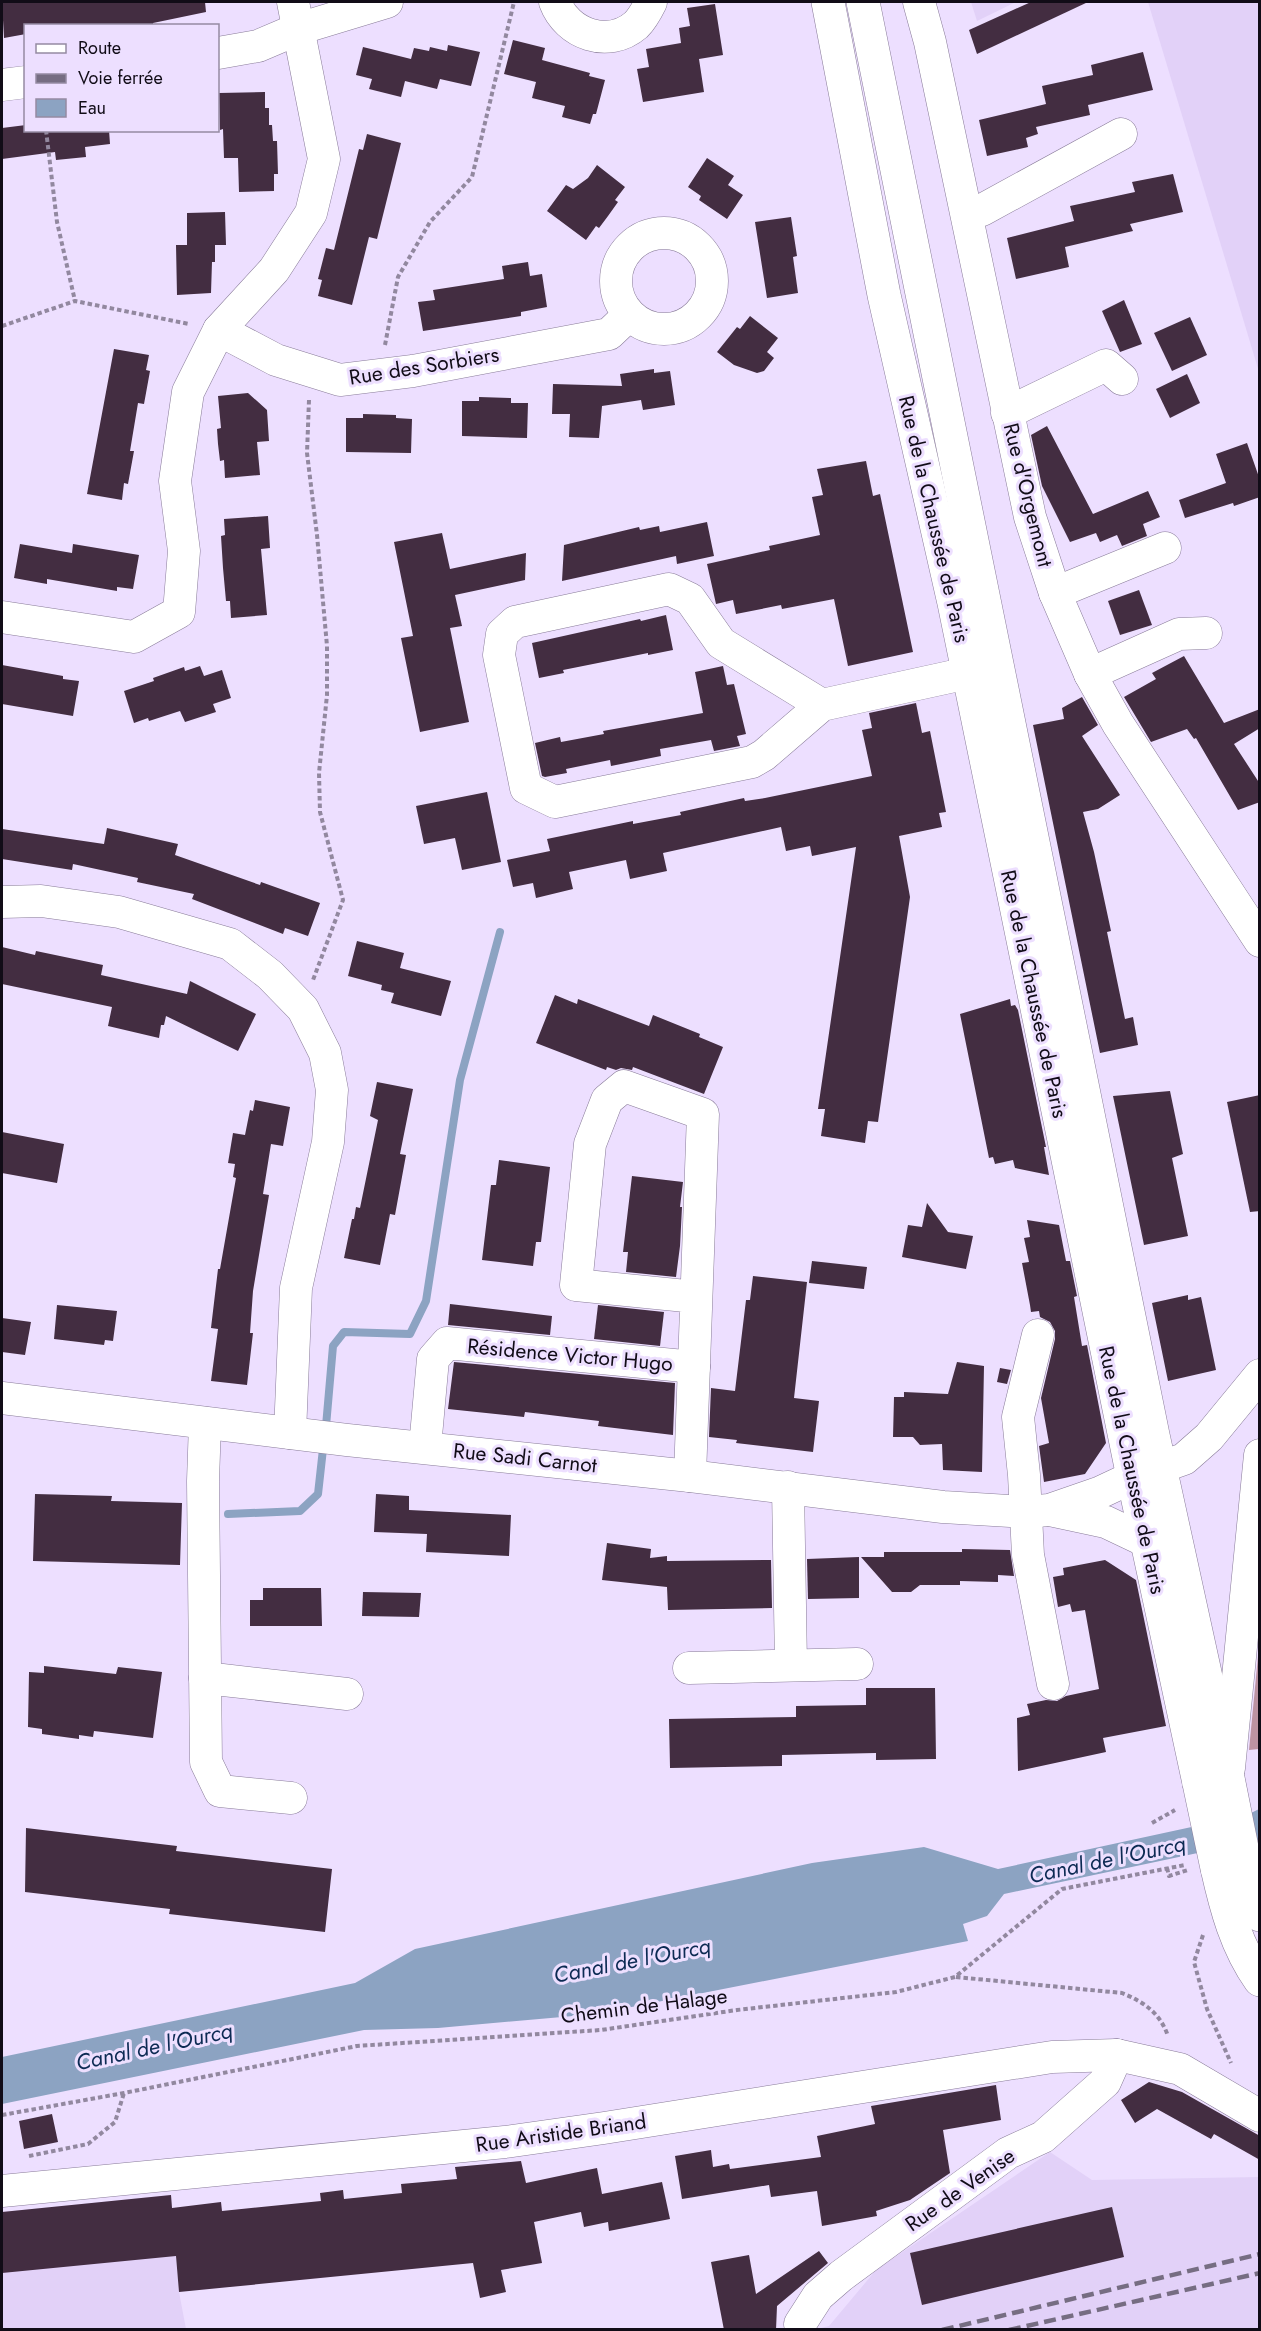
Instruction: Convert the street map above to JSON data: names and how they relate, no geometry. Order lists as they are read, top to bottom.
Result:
{
  "streets": {
    "main road": ["Rue de la Chaussée de Paris"],
    "street": [
      "Rue des Sorbiers",
      "Rue d'Orgemont",
      "Résidence Victor Hugo",
      "Rue Sadi Carnot",
      "Rue Aristide Briand",
      "Rue de Venise"
    ],
    "path": ["Chemin de Halage"]
  },
  "crossings": [
    ["Rue de la Chaussée de Paris", "Rue Sadi Carnot"],
    ["Rue de la Chaussée de Paris", "Chemin de Halage"],
    ["Résidence Victor Hugo", "Rue Sadi Carnot"],
    ["Rue Aristide Briand", "Rue de Venise"]
  ],
  "water": ["Canal de l'Ourcq"],
  "legend": ["Route", "Voie ferrée", "Eau"]
}
